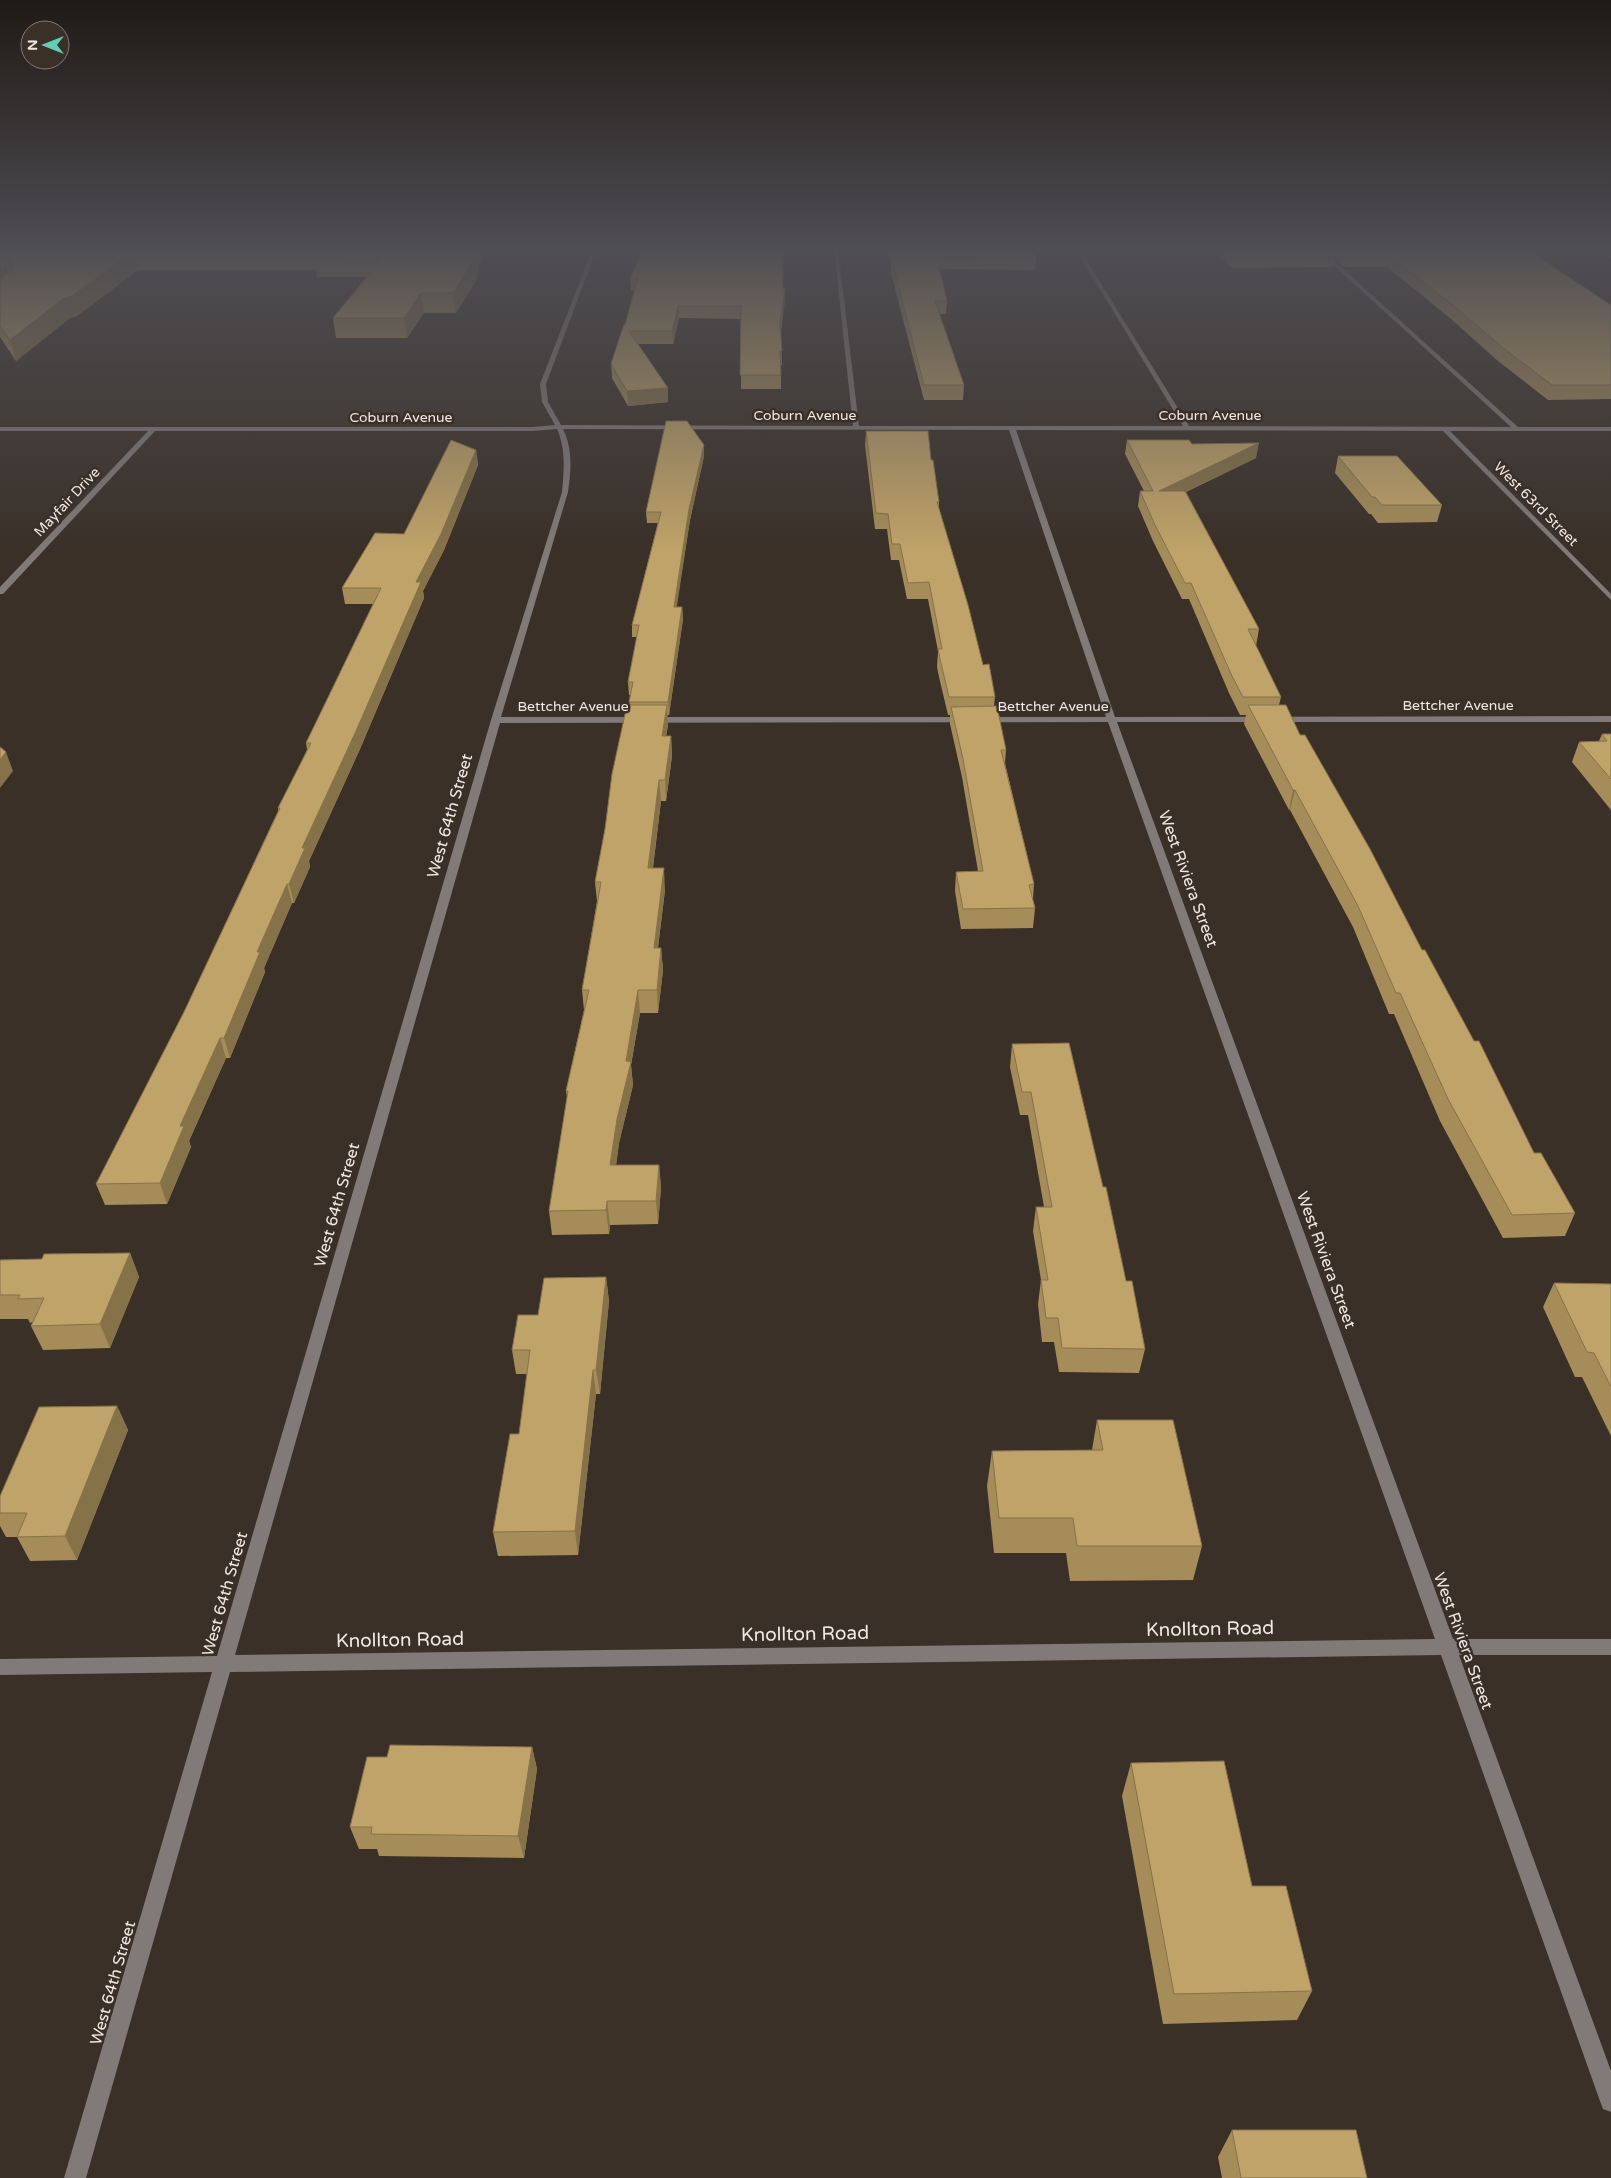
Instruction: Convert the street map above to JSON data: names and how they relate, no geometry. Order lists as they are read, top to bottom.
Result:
{
  "streets": {
    "street": [
      "Coburn Avenue",
      "Mayfair Drive",
      "West 63rd Street",
      "Bettcher Avenue",
      "West 64th Street",
      "West Riviera Street",
      "Knollton Road"
    ]
  },
  "crossings": [
    ["Coburn Avenue", "Mayfair Drive"],
    ["Coburn Avenue", "West 63rd Street"],
    ["Coburn Avenue", "West 64th Street"],
    ["Coburn Avenue", "West Riviera Street"],
    ["Bettcher Avenue", "West 64th Street"],
    ["Bettcher Avenue", "West Riviera Street"],
    ["West 64th Street", "Knollton Road"],
    ["West Riviera Street", "Knollton Road"]
  ],
  "north": "left"
}
